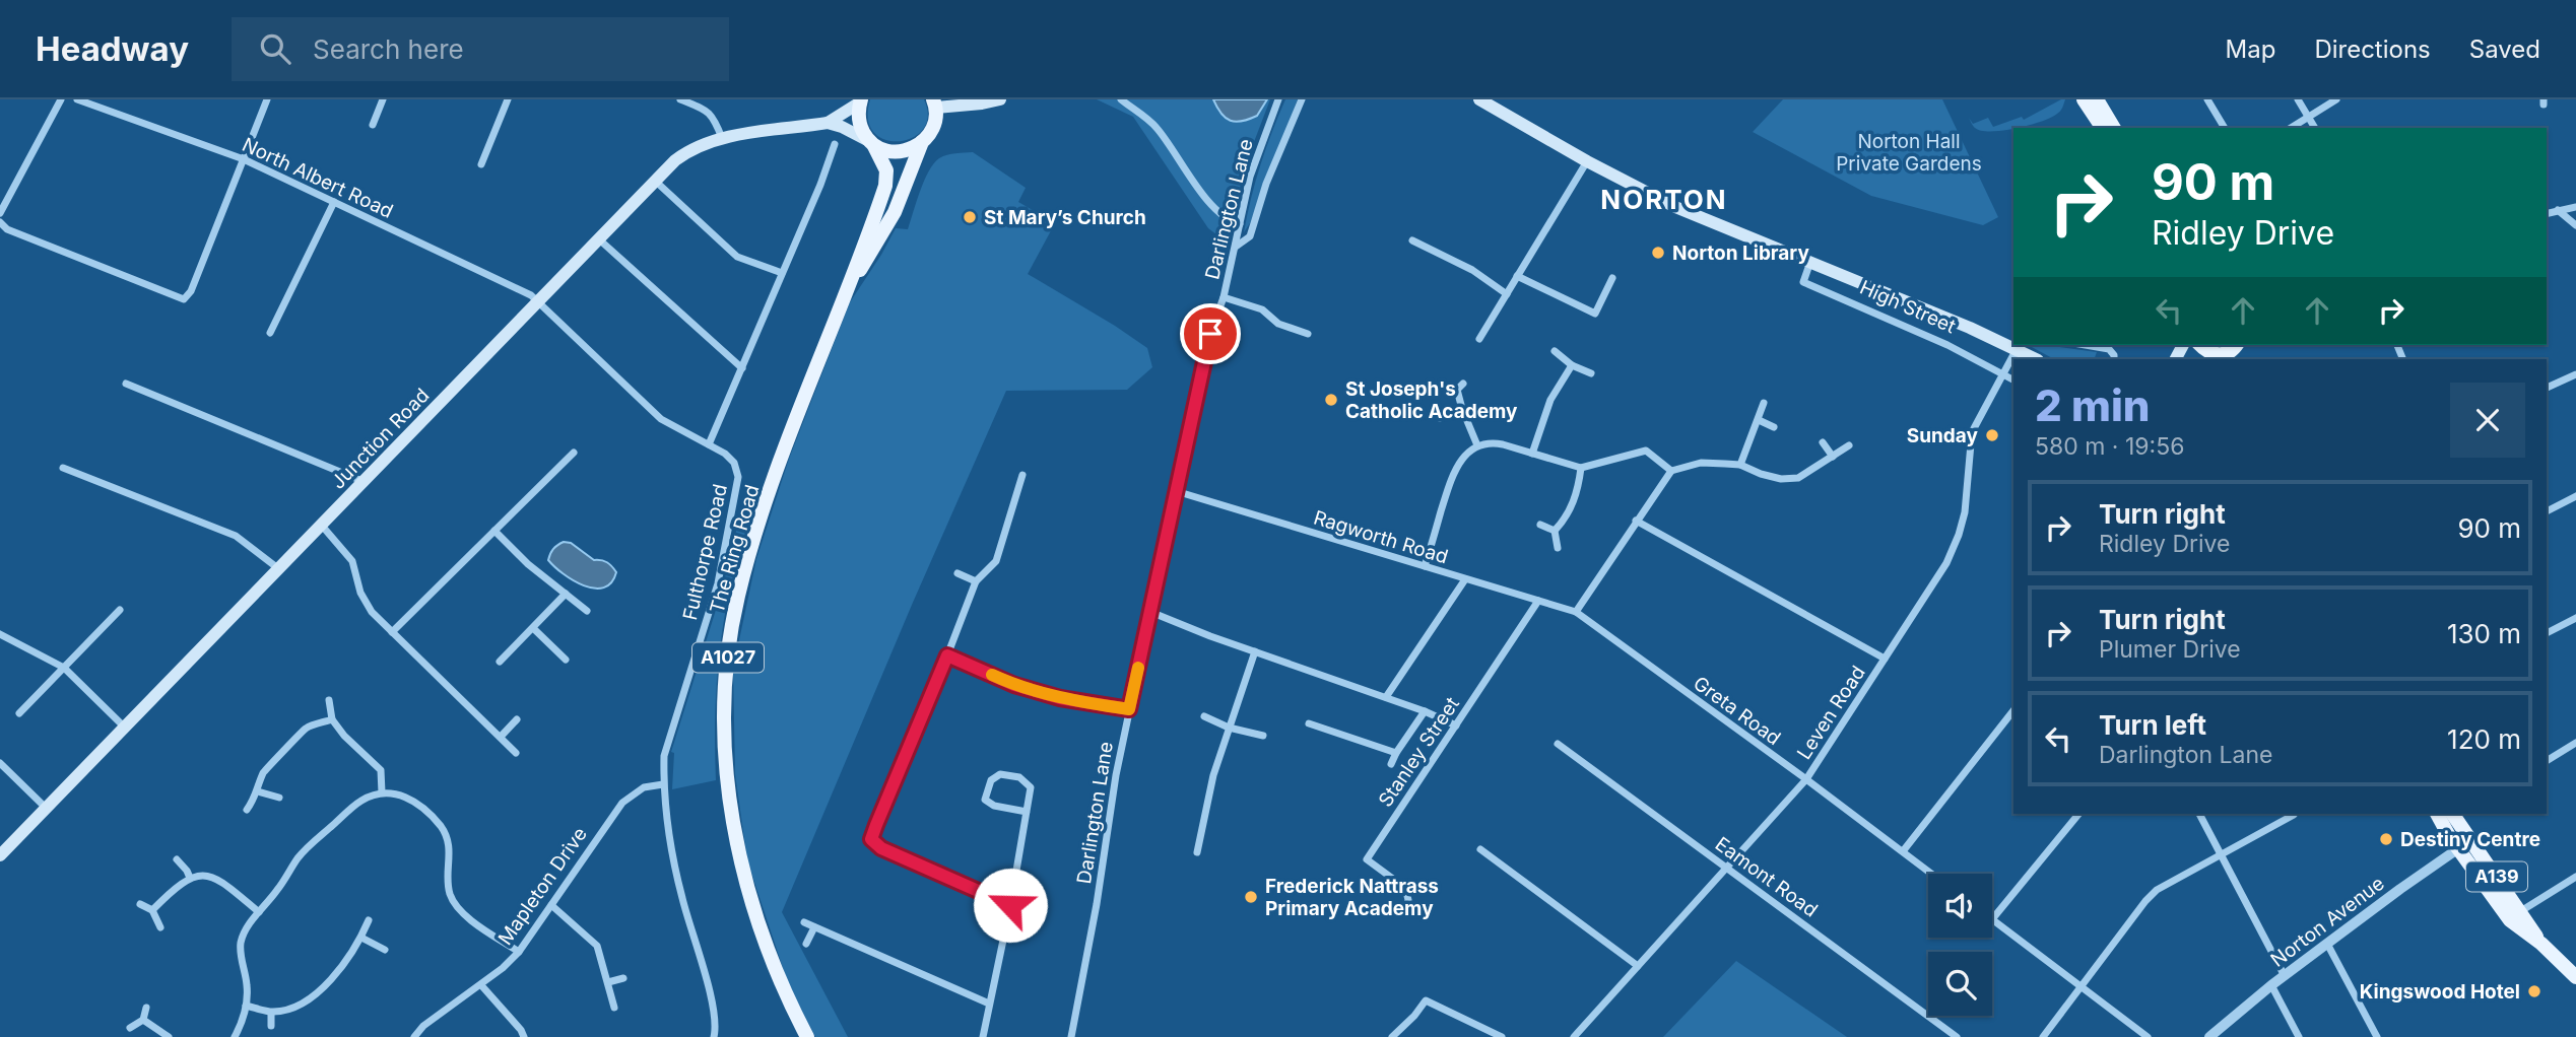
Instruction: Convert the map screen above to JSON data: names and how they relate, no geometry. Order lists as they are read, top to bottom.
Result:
{
  "streets": {
    "main road": [
      "High Street",
      "Junction Road",
      "The Ring Road",
      "A1027",
      "A139"
    ],
    "street": [
      "North Albert Road",
      "Darlington Lane",
      "Ragworth Road",
      "Fulthorpe Road",
      "Greta Road",
      "Leven Road",
      "Stanley Street",
      "Eamont Road",
      "Mapleton Drive",
      "Norton Avenue"
    ]
  },
  "crossings": [
    ["North Albert Road", "Junction Road"],
    ["North Albert Road", "Fulthorpe Road"],
    ["Darlington Lane", "Ragworth Road"],
    ["High Street", "Leven Road"],
    ["Junction Road", "A1027"],
    ["Ragworth Road", "Greta Road"],
    ["Ragworth Road", "Stanley Street"],
    ["The Ring Road", "A1027"],
    ["Fulthorpe Road", "Mapleton Drive"],
    ["Greta Road", "Leven Road"],
    ["Leven Road", "Eamont Road"],
    ["A139", "Norton Avenue"]
  ],
  "districts": ["NORTON"],
  "parks": ["Norton Hall Private Gardens"],
  "places": [
    "St Mary’s Church",
    "Norton Library",
    "St Joseph's Catholic Academy",
    "Sunday",
    "Destiny Centre",
    "Frederick Nattrass Primary Academy",
    "Kingswood Hotel"
  ],
  "page": {
    "header": "Headway",
    "search": "Search here",
    "nav": ["Map", "Directions", "Saved"],
    "turn": ["90 m", "Ridley Drive"],
    "heading": ["2 min", "580 m · 19:56"],
    "list": [
      {
        "name": "Turn right",
        "note": "Ridley Drive",
        "value": "90 m"
      },
      {
        "name": "Turn right",
        "note": "Plumer Drive",
        "value": "130 m"
      },
      {
        "name": "Turn left",
        "note": "Darlington Lane",
        "value": "120 m"
      }
    ]
  }
}
